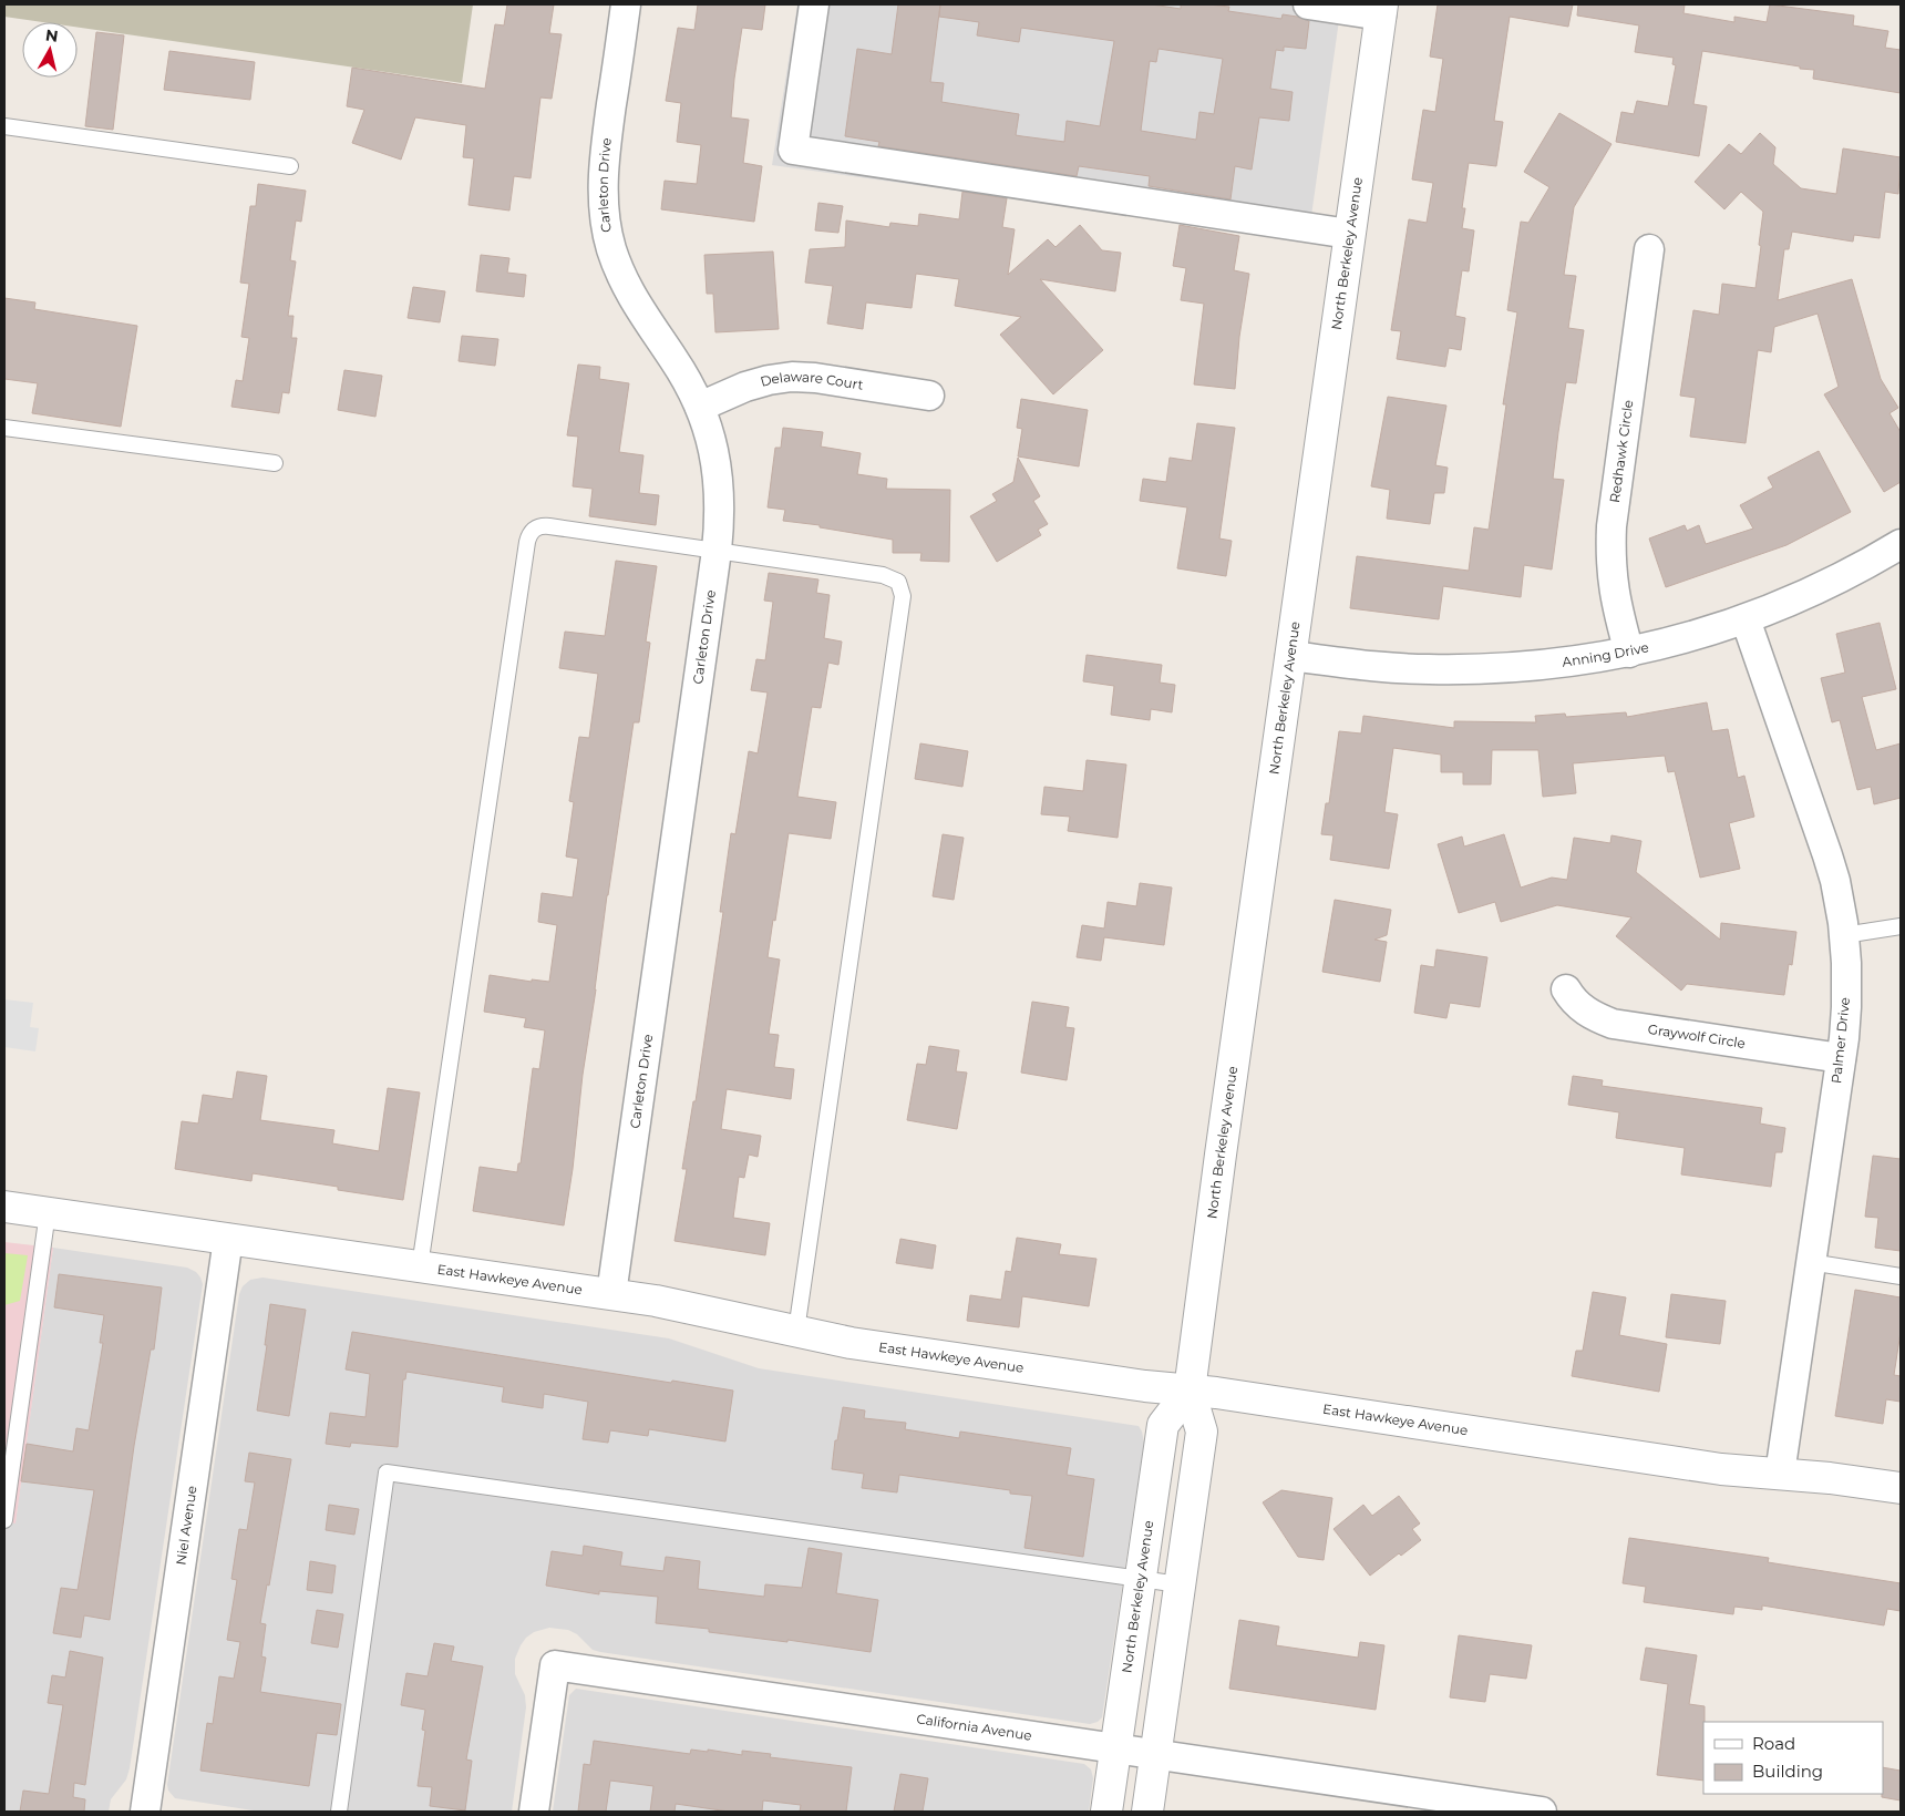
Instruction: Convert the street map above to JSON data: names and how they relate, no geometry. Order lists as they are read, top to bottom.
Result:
{
  "streets": {
    "street": [
      "Carleton Drive",
      "North Berkeley Avenue",
      "Delaware Court",
      "Redhawk Circle",
      "Anning Drive",
      "Graywolf Circle",
      "Palmer Drive",
      "East Hawkeye Avenue",
      "Niel Avenue",
      "California Avenue"
    ]
  },
  "crossings": [
    ["Carleton Drive", "Delaware Court"],
    ["Carleton Drive", "East Hawkeye Avenue"],
    ["North Berkeley Avenue", "Anning Drive"],
    ["North Berkeley Avenue", "East Hawkeye Avenue"],
    ["North Berkeley Avenue", "California Avenue"],
    ["Redhawk Circle", "Anning Drive"],
    ["Anning Drive", "Palmer Drive"],
    ["Graywolf Circle", "Palmer Drive"],
    ["Palmer Drive", "East Hawkeye Avenue"],
    ["East Hawkeye Avenue", "Niel Avenue"]
  ],
  "legend": ["Road", "Building"],
  "north": "top"
}
